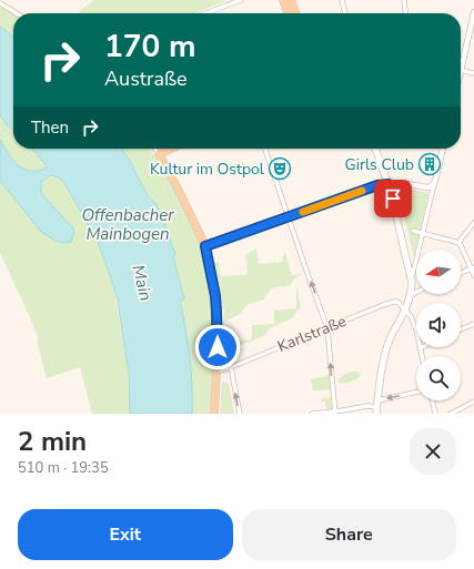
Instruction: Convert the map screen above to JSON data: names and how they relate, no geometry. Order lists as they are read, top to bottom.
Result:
{
  "streets": {
    "street": ["Karlstraße"]
  },
  "water": ["Offenbacher Mainbogen", "Main"],
  "places": {
    "building": ["Girls Club"],
    "theatre": ["Kultur im Ostpol"]
  },
  "north": "left",
  "page": {
    "turn": ["170 m", "Austraße"],
    "then": "Then",
    "heading": ["2 min", "510 m · 19:35"],
    "buttons": ["Exit", "Share"]
  }
}
